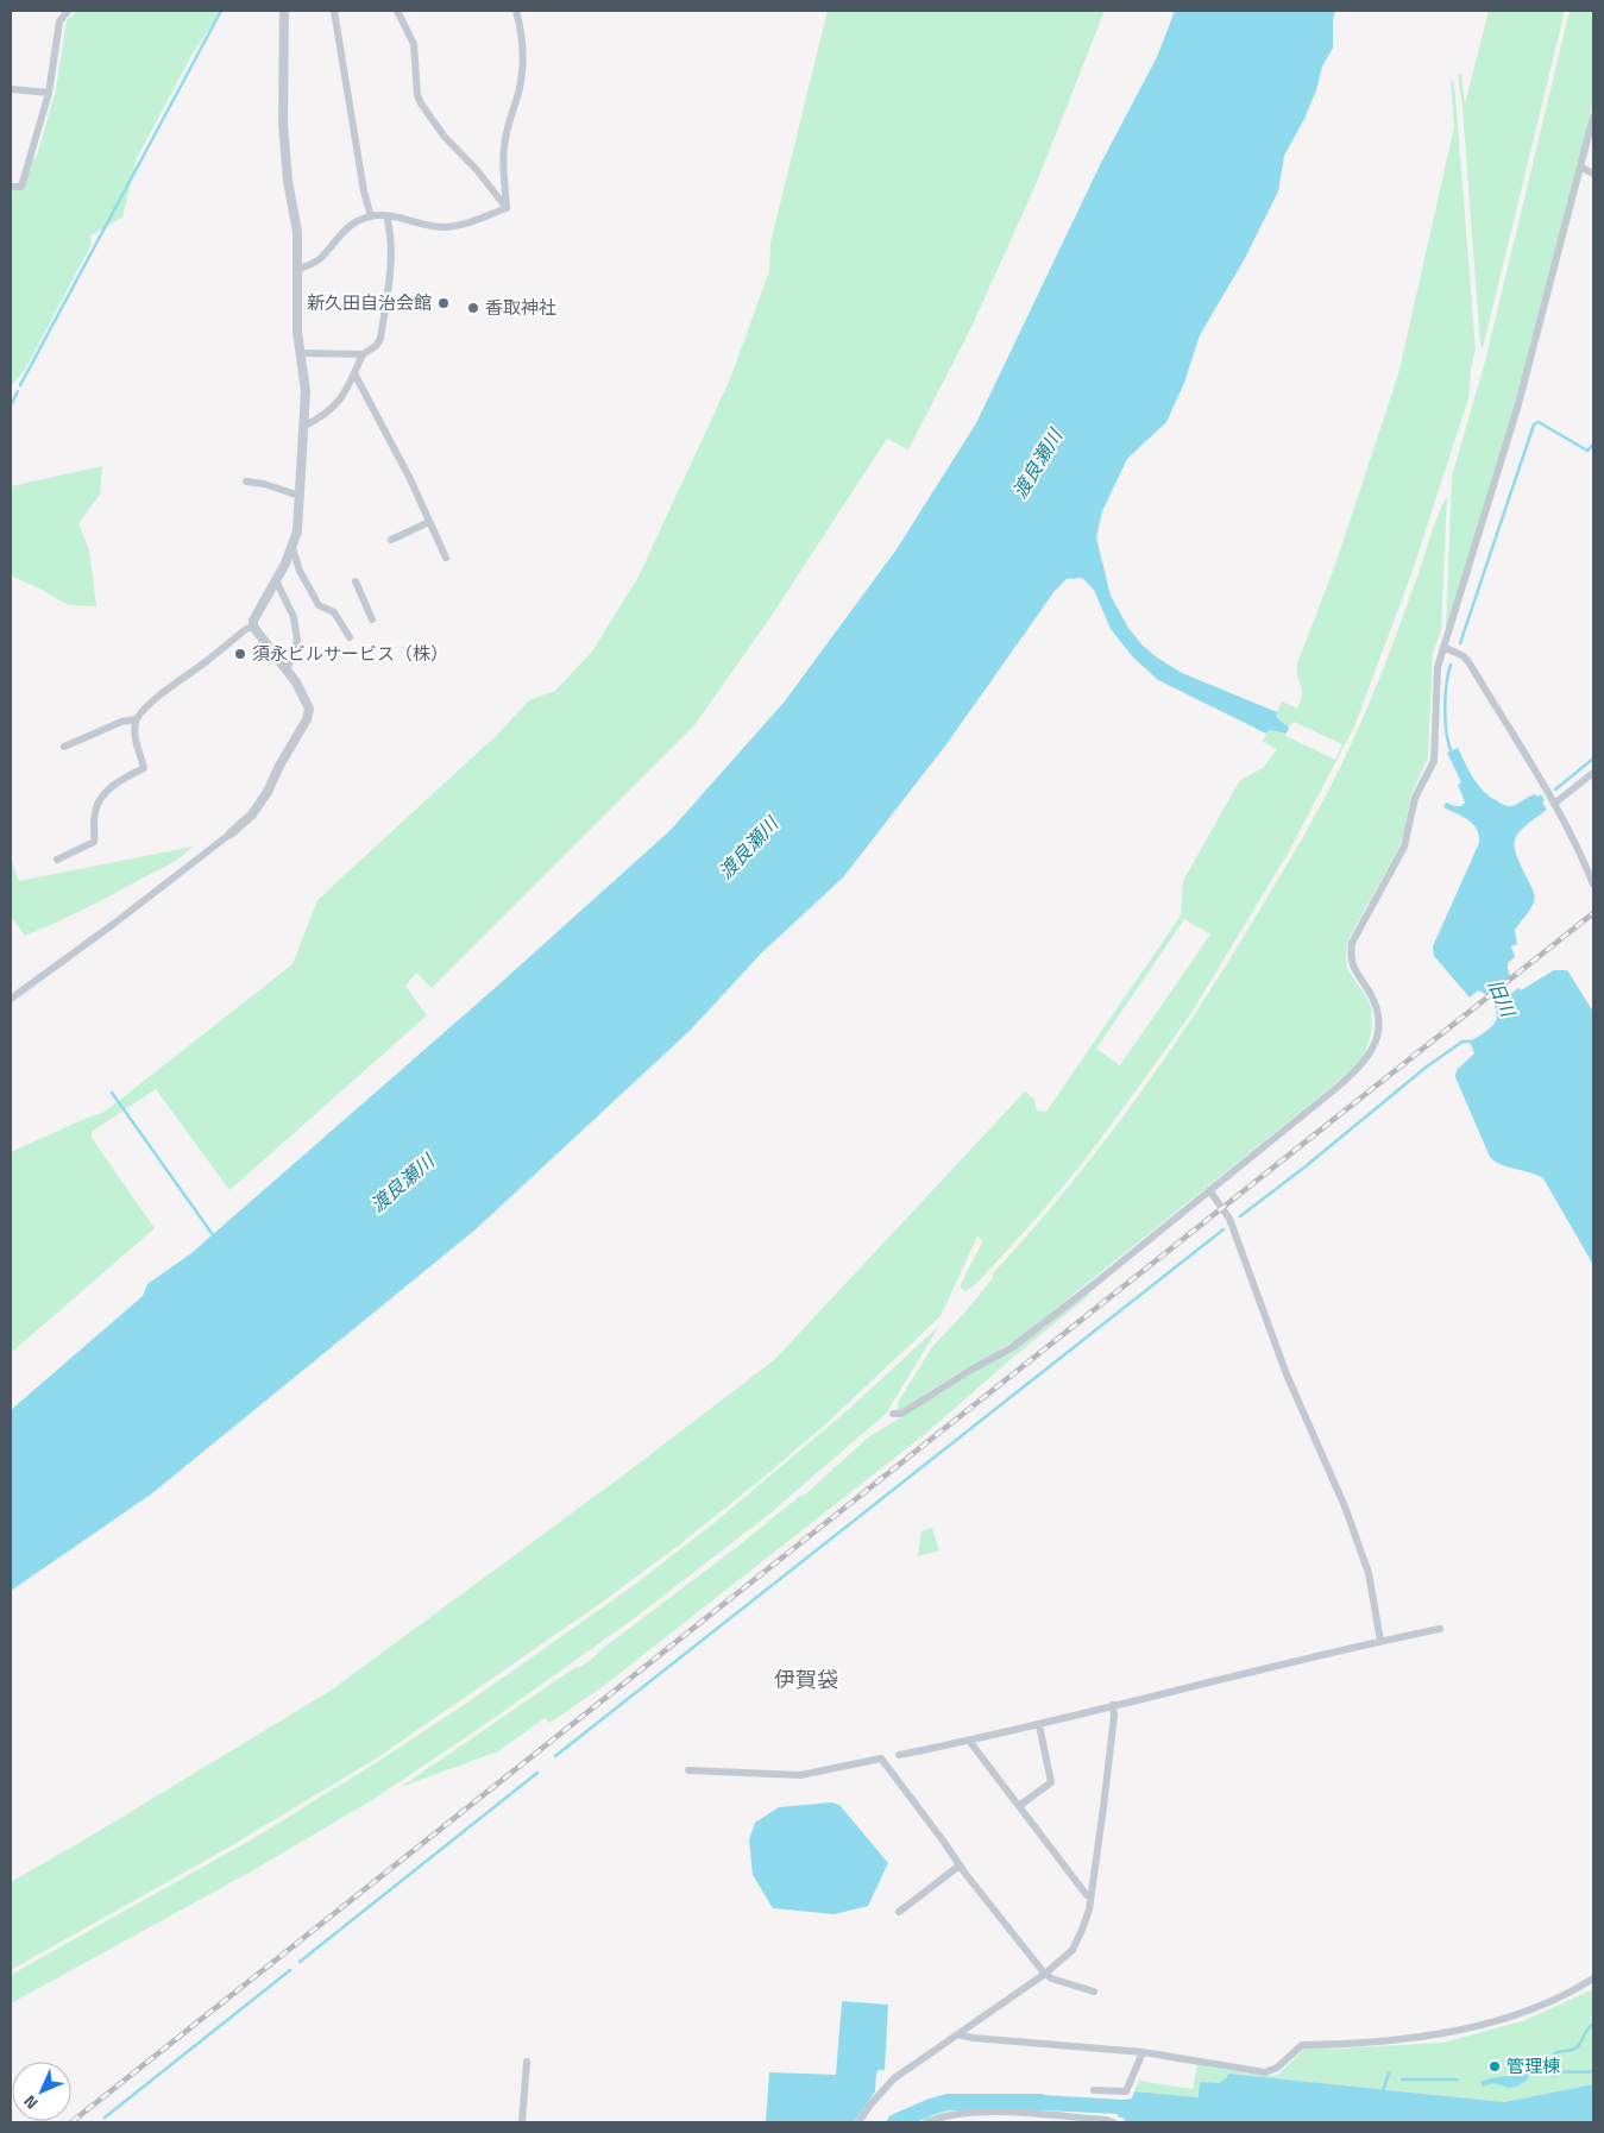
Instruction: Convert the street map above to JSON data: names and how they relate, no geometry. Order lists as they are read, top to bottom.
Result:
{
  "districts": ["伊賀袋"],
  "water": ["渡良瀬川", "旧川"],
  "places": [
    "新久田自治会館",
    "香取神社",
    "須永ビルサービス（株）",
    "管理棟"
  ],
  "north": "bottom left"
}
